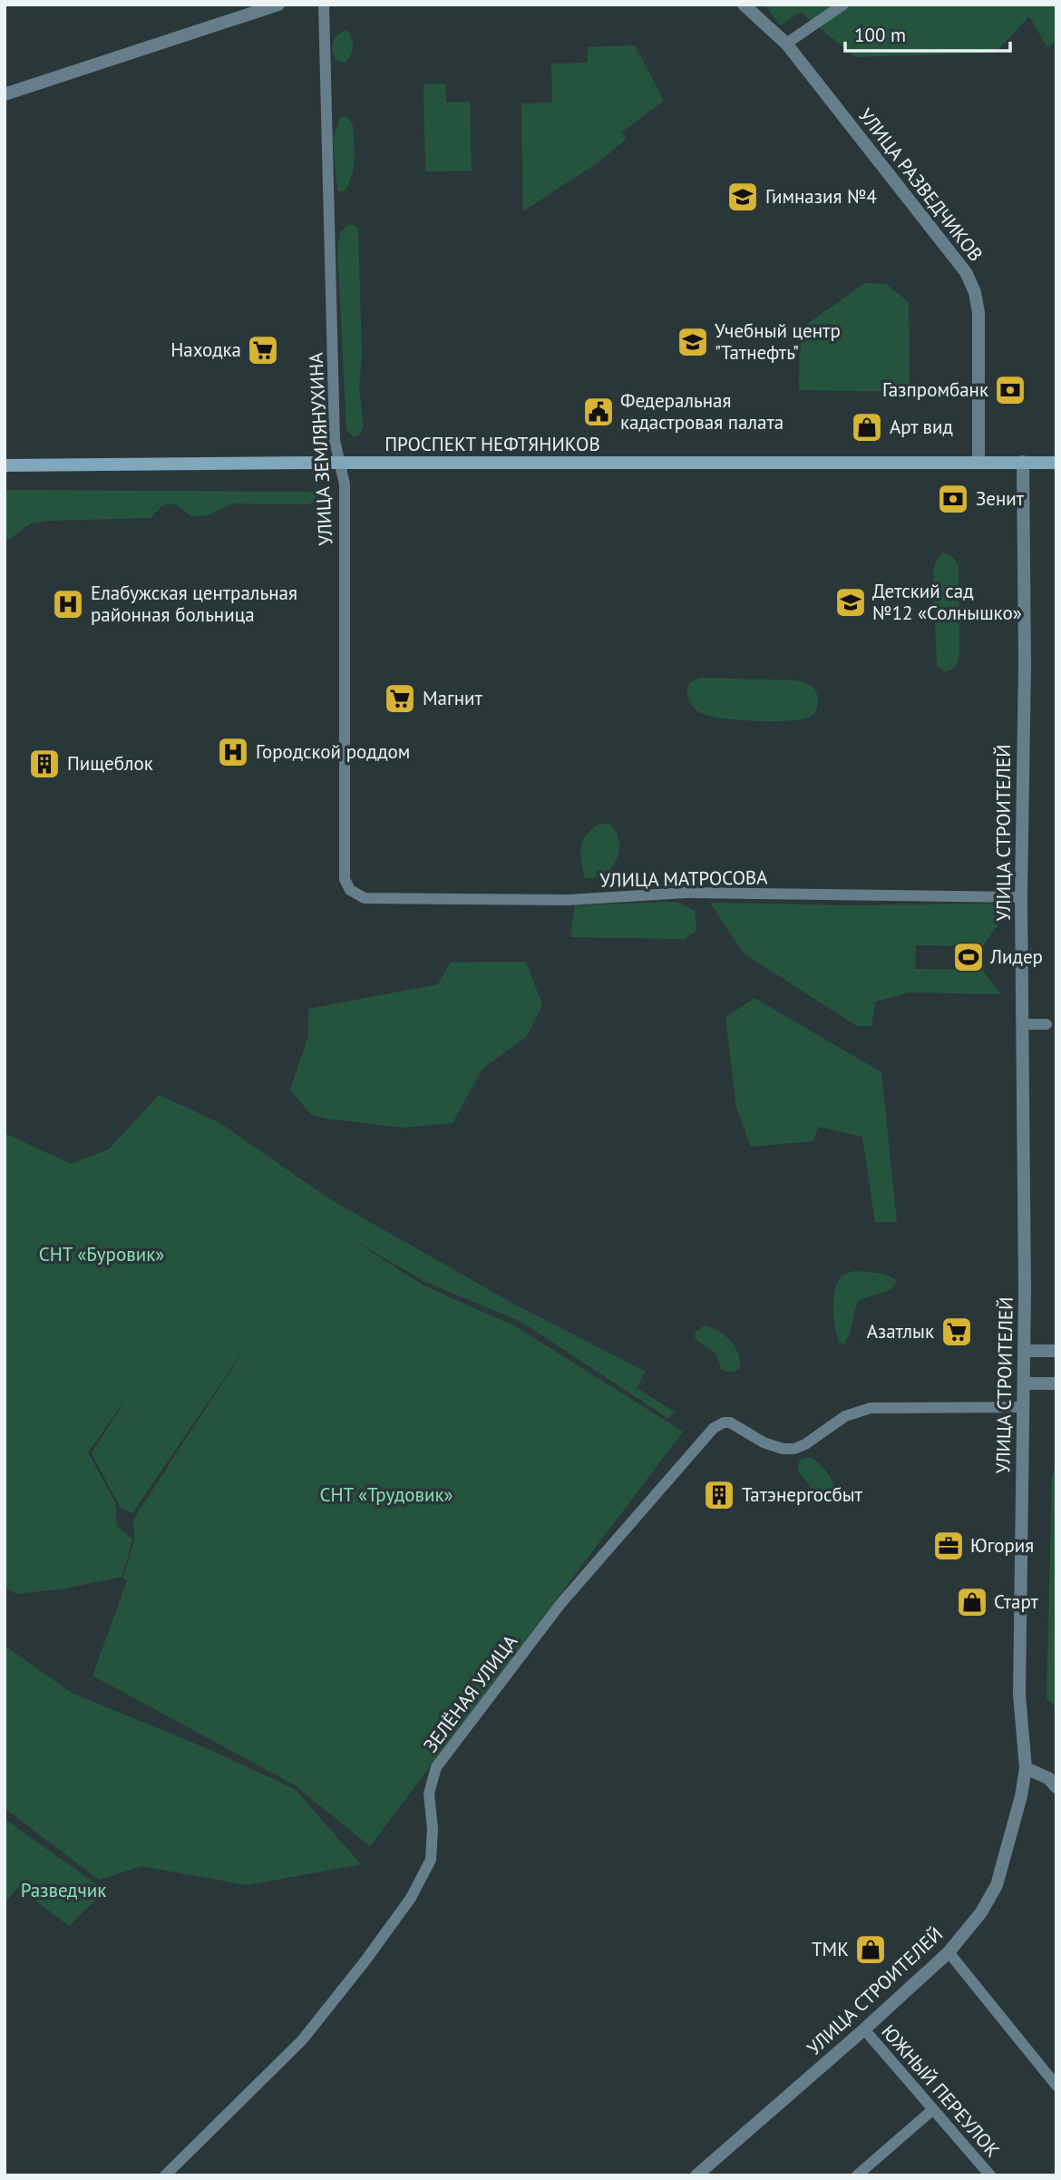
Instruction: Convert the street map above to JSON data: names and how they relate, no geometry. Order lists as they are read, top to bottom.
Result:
{
  "streets": {
    "main road": ["ПРОСПЕКТ НЕФТЯНИКОВ"],
    "street": [
      "УЛИЦА РАЗВЕДЧИКОВ",
      "УЛИЦА ЗЕМЛЯНУХИНА",
      "УЛИЦА СТРОИТЕЛЕЙ",
      "УЛИЦА МАТРОСОВА",
      "ЗЕЛЁНАЯ УЛИЦА",
      "ЮЖНЫЙ ПЕРЕУЛОК"
    ]
  },
  "crossings": [
    ["УЛИЦА РАЗВЕДЧИКОВ", "ПРОСПЕКТ НЕФТЯНИКОВ"],
    ["ПРОСПЕКТ НЕФТЯНИКОВ", "УЛИЦА ЗЕМЛЯНУХИНА"],
    ["ПРОСПЕКТ НЕФТЯНИКОВ", "УЛИЦА СТРОИТЕЛЕЙ"],
    ["УЛИЦА ЗЕМЛЯНУХИНА", "УЛИЦА МАТРОСОВА"],
    ["УЛИЦА СТРОИТЕЛЕЙ", "УЛИЦА МАТРОСОВА"],
    ["УЛИЦА СТРОИТЕЛЕЙ", "ЗЕЛЁНАЯ УЛИЦА"],
    ["УЛИЦА СТРОИТЕЛЕЙ", "ЮЖНЫЙ ПЕРЕУЛОК"]
  ],
  "parks": ["СНТ «Буровик»", "СНТ «Трудовик»", "Разведчик"],
  "places": {
    "school or university": ["Гимназия №4", "Учебный центр \"Татнефть\"", "Детский сад №12 «Солнышко»"],
    "supermarket": ["Находка", "Магнит", "Азатлык"],
    "bank": ["Газпромбанк", "Зенит"],
    "public building": ["Федеральная кадастровая палата"],
    "shop": ["Арт вид", "Старт", "ТМК"],
    "hospital": ["Елабужская центральная районная больница", "Городской роддом"],
    "building": ["Пищеблок", "Татэнергосбыт"],
    "sports": ["Лидер"],
    "office": ["Югория"]
  },
  "scale_bar": "100 m"
}
